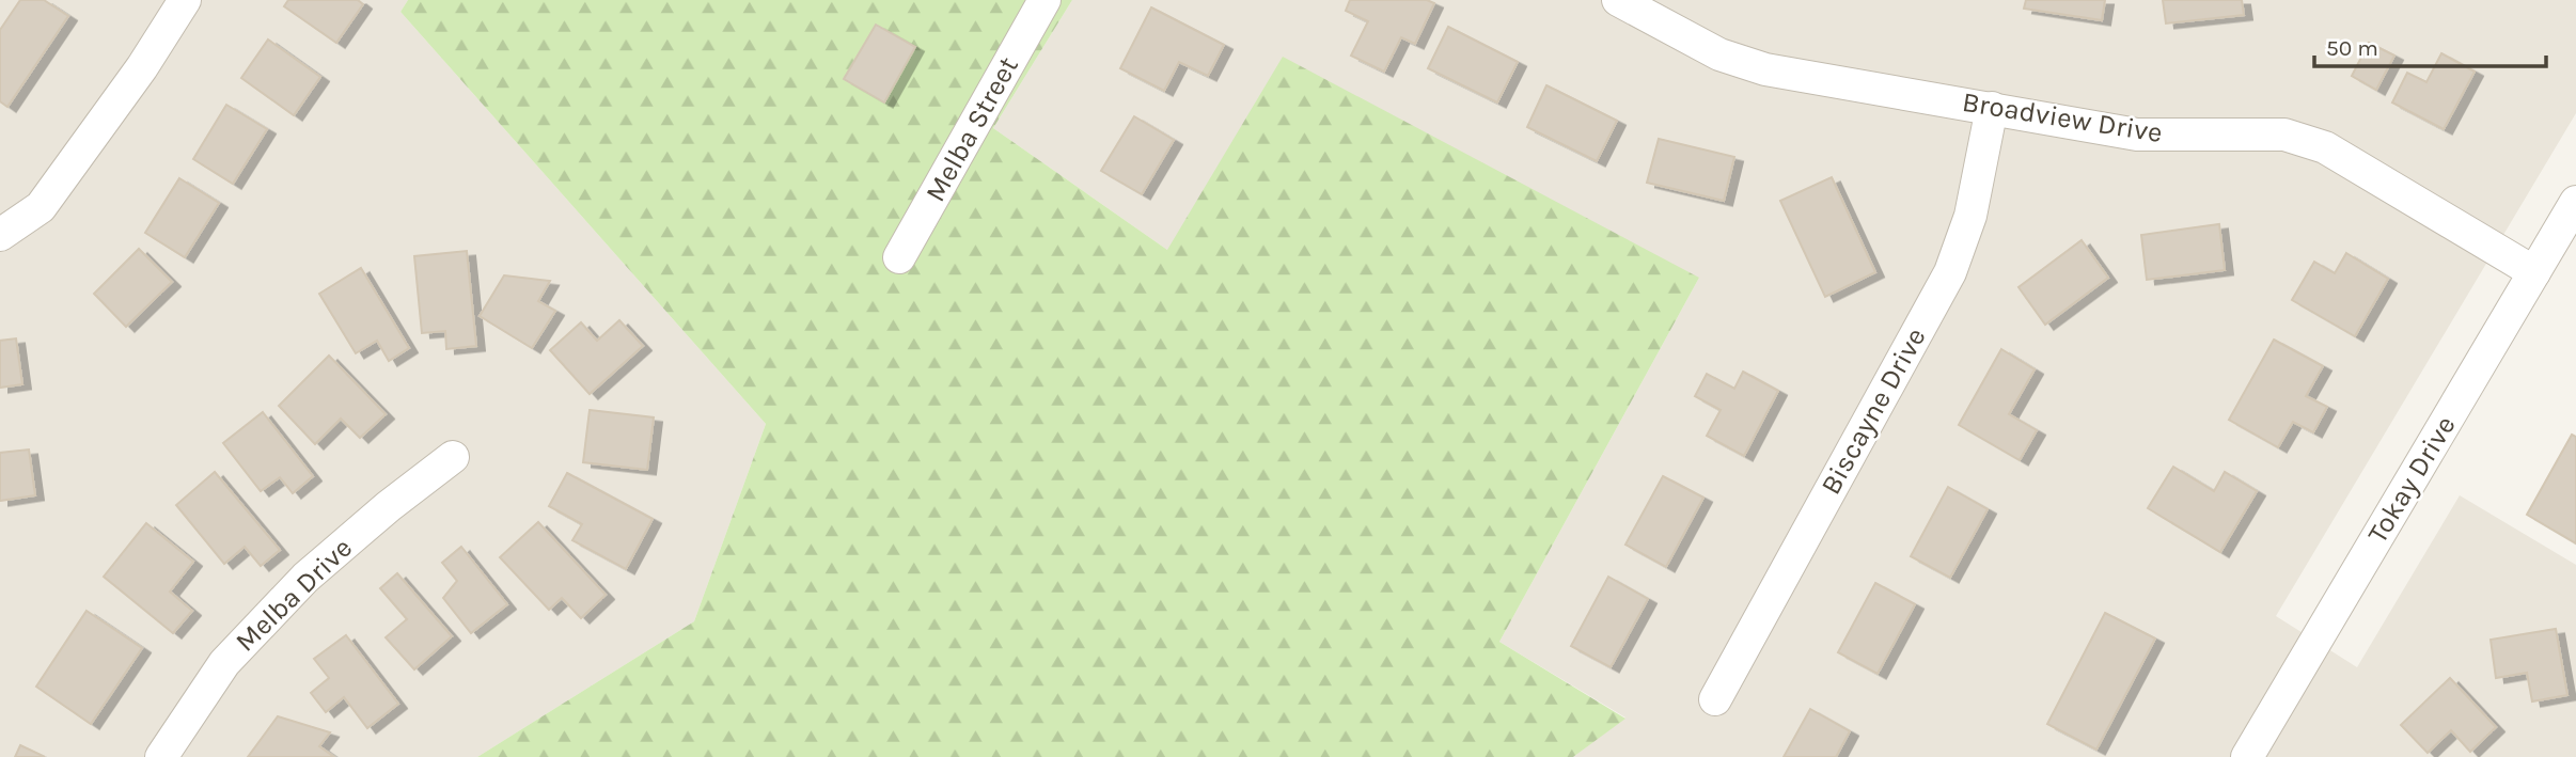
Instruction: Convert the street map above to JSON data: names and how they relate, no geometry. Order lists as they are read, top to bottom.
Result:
{
  "streets": {
    "street": [
      "Broadview Drive",
      "Melba Street",
      "Biscayne Drive",
      "Tokay Drive",
      "Melba Drive"
    ]
  },
  "crossings": [
    ["Broadview Drive", "Biscayne Drive"],
    ["Broadview Drive", "Tokay Drive"]
  ],
  "scale_bar": "50 m"
}
